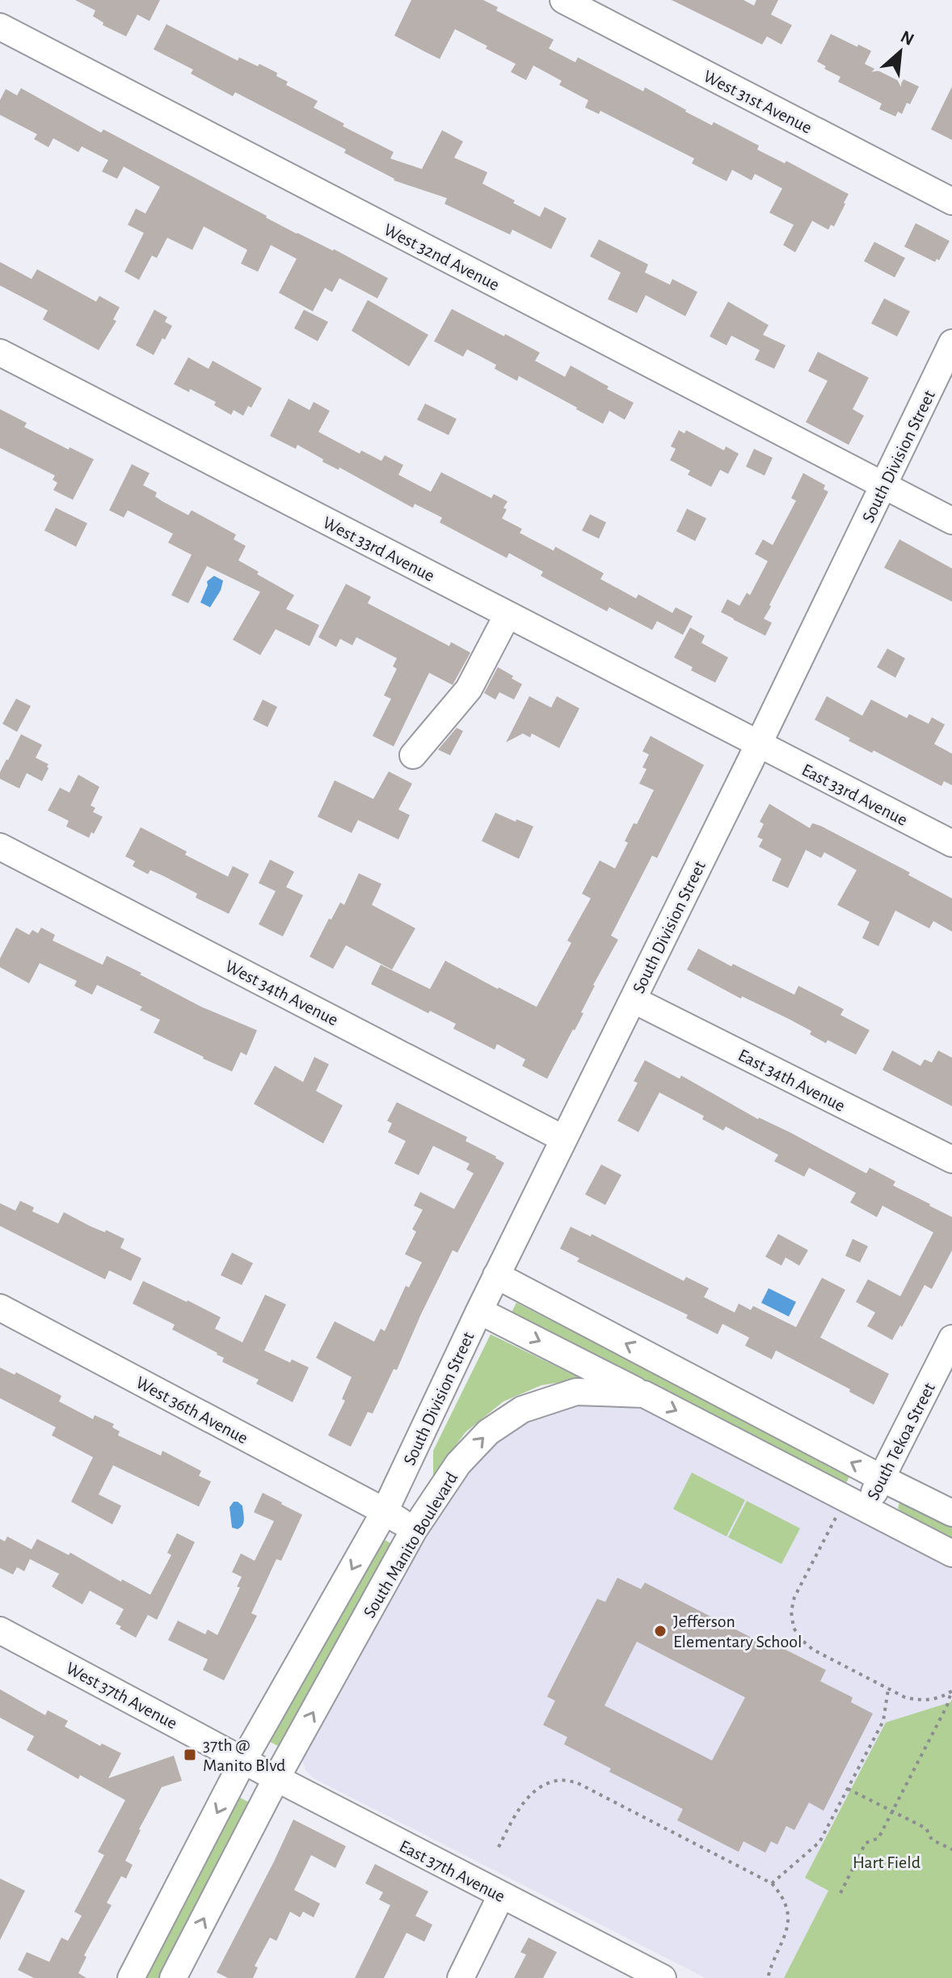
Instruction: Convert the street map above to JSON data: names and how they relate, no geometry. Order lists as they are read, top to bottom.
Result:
{
  "streets": {
    "street": [
      "West 31st Avenue",
      "West 32nd Avenue",
      "South Division Street",
      "West 33rd Avenue",
      "East 33rd Avenue",
      "West 34th Avenue",
      "East 34th Avenue",
      "West 36th Avenue",
      "South Tekoa Street",
      "South Manito Boulevard",
      "West 37th Avenue",
      "East 37th Avenue"
    ]
  },
  "crossings": [
    ["West 32nd Avenue", "South Division Street"],
    ["South Division Street", "West 33rd Avenue"],
    ["South Division Street", "East 33rd Avenue"],
    ["South Division Street", "West 34th Avenue"],
    ["South Division Street", "East 34th Avenue"],
    ["South Division Street", "West 36th Avenue"],
    ["South Division Street", "South Manito Boulevard"],
    ["West 33rd Avenue", "East 33rd Avenue"],
    ["West 36th Avenue", "South Manito Boulevard"],
    ["South Tekoa Street", "South Manito Boulevard"],
    ["South Manito Boulevard", "West 37th Avenue"],
    ["South Manito Boulevard", "East 37th Avenue"],
    ["West 37th Avenue", "East 37th Avenue"]
  ],
  "parks": ["Hart Field"],
  "places": {
    "other": ["Jefferson Elementary School"],
    "transit": ["37th @ Manito Blvd"]
  },
  "north": "top right"
}
